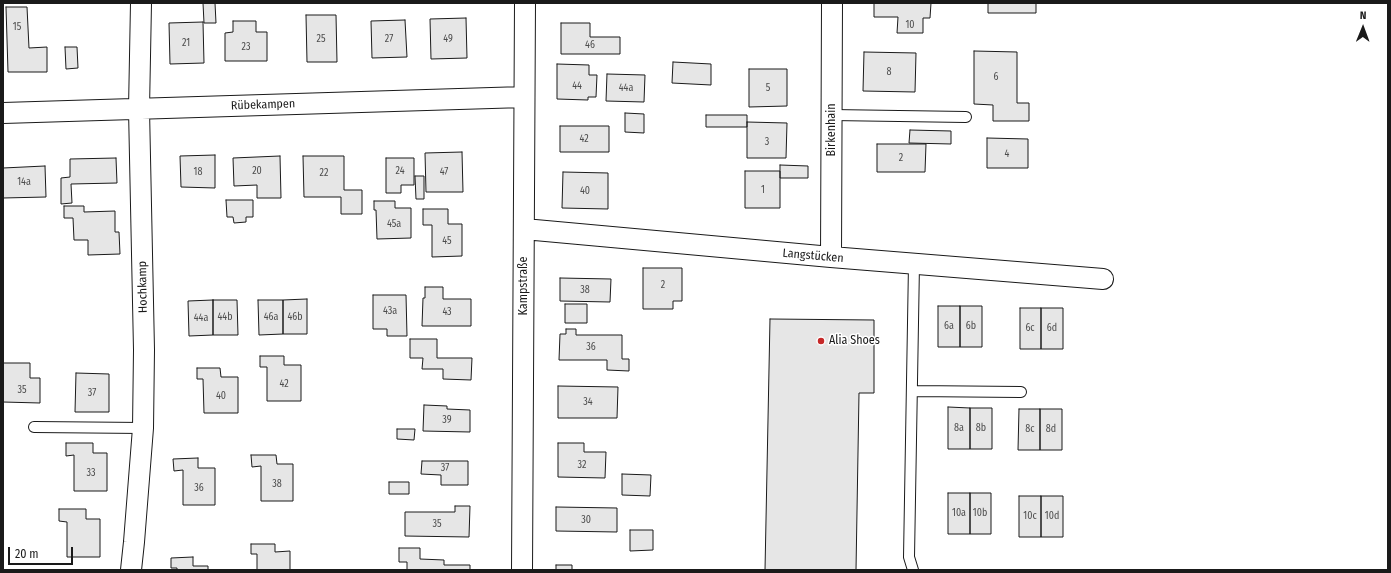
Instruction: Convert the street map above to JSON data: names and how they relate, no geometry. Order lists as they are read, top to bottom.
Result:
{
  "streets": {
    "street": [
      "Rübekampen",
      "Birkenhain",
      "Langstücken",
      "Kampstraße",
      "Hochkamp"
    ]
  },
  "crossings": [
    ["Rübekampen", "Kampstraße"],
    ["Rübekampen", "Hochkamp"],
    ["Birkenhain", "Langstücken"],
    ["Langstücken", "Kampstraße"]
  ],
  "places": ["Alia Shoes"],
  "house_numbers": [
    "10",
    "15",
    "25",
    "27",
    "49",
    "21",
    "46",
    "23",
    "8",
    "6",
    "44",
    "44a",
    "5",
    "42",
    "3",
    "4",
    "2",
    "20",
    "24",
    "18",
    "47",
    "22",
    "14a",
    "1",
    "40",
    "45a",
    "45",
    "2",
    "38",
    "43a",
    "43",
    "44b",
    "46a",
    "46b",
    "44a",
    "6a",
    "6b",
    "6c",
    "6d",
    "36",
    "42",
    "35",
    "37",
    "40",
    "34",
    "39",
    "8a",
    "8b",
    "8c",
    "8d",
    "32",
    "37",
    "33",
    "38",
    "36",
    "10a",
    "10b",
    "10c",
    "10d",
    "30",
    "35"
  ],
  "scale_bar": "20 m",
  "north": "top"
}
